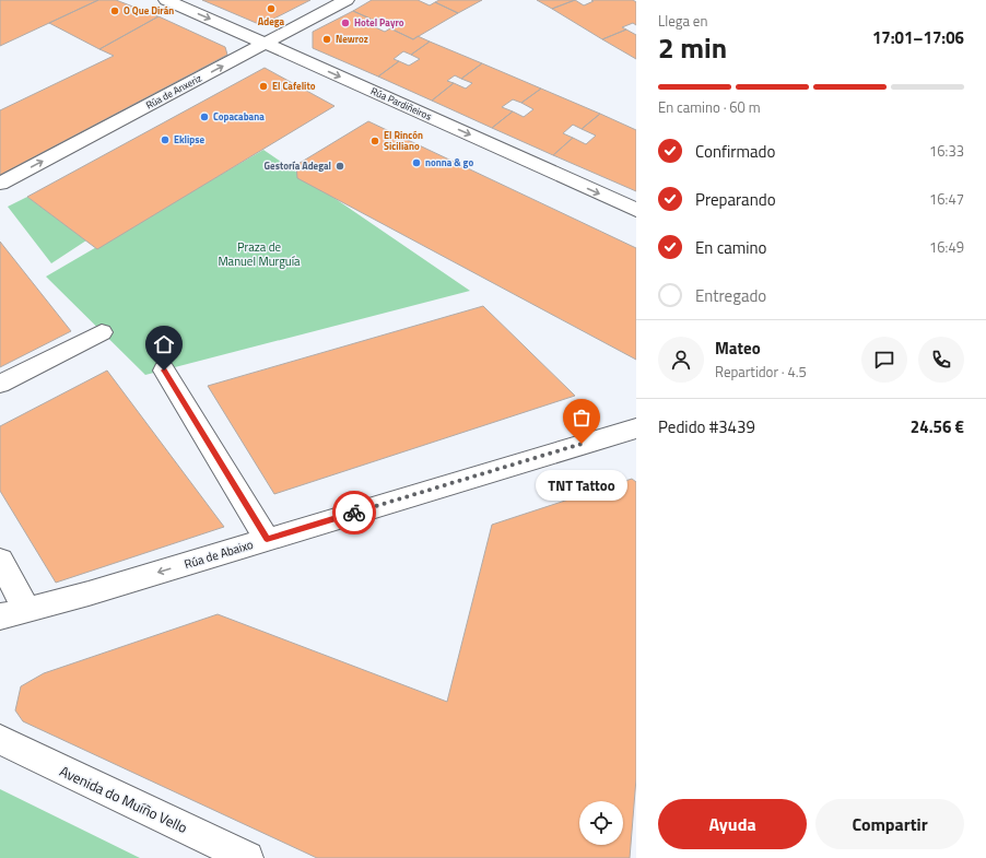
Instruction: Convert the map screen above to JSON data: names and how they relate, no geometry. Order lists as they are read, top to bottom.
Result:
{
  "streets": {
    "street": [
      "Rúa de Anxeriz",
      "Rúa Pardiñeiros",
      "Rúa de Abaixo",
      "Avenida do Muíño Vello"
    ]
  },
  "crossings": [
    ["Rúa de Anxeriz", "Rúa Pardiñeiros"]
  ],
  "one_way": ["Rúa de Anxeriz", "Rúa Pardiñeiros", "Rúa de Abaixo"],
  "parks": ["Praza de Manuel Murguía"],
  "places": [
    "Adega",
    "O Que Dirán",
    "Hotel Payro",
    "Newroz",
    "El Cafelito",
    "Copacabana",
    "Eklipse",
    "El Rincón Siciliano",
    "nonna & go",
    "Gestoría Adegal",
    "TNT Tattoo"
  ],
  "page": {
    "heading": ["2 min", "Llega en", "17:01–17:06"],
    "panel": [
      "Mateo",
      "Repartidor · 4.5",
      "Pedido #3439",
      "24.56 €"
    ],
    "bar": "En camino · 60 m",
    "list": [
      ["Confirmado", "16:33"],
      ["Preparando", "16:47"],
      ["En camino", "16:49"],
      "Entregado"
    ],
    "bubble": "TNT Tattoo",
    "buttons": ["Ayuda", "Compartir"]
  }
}
